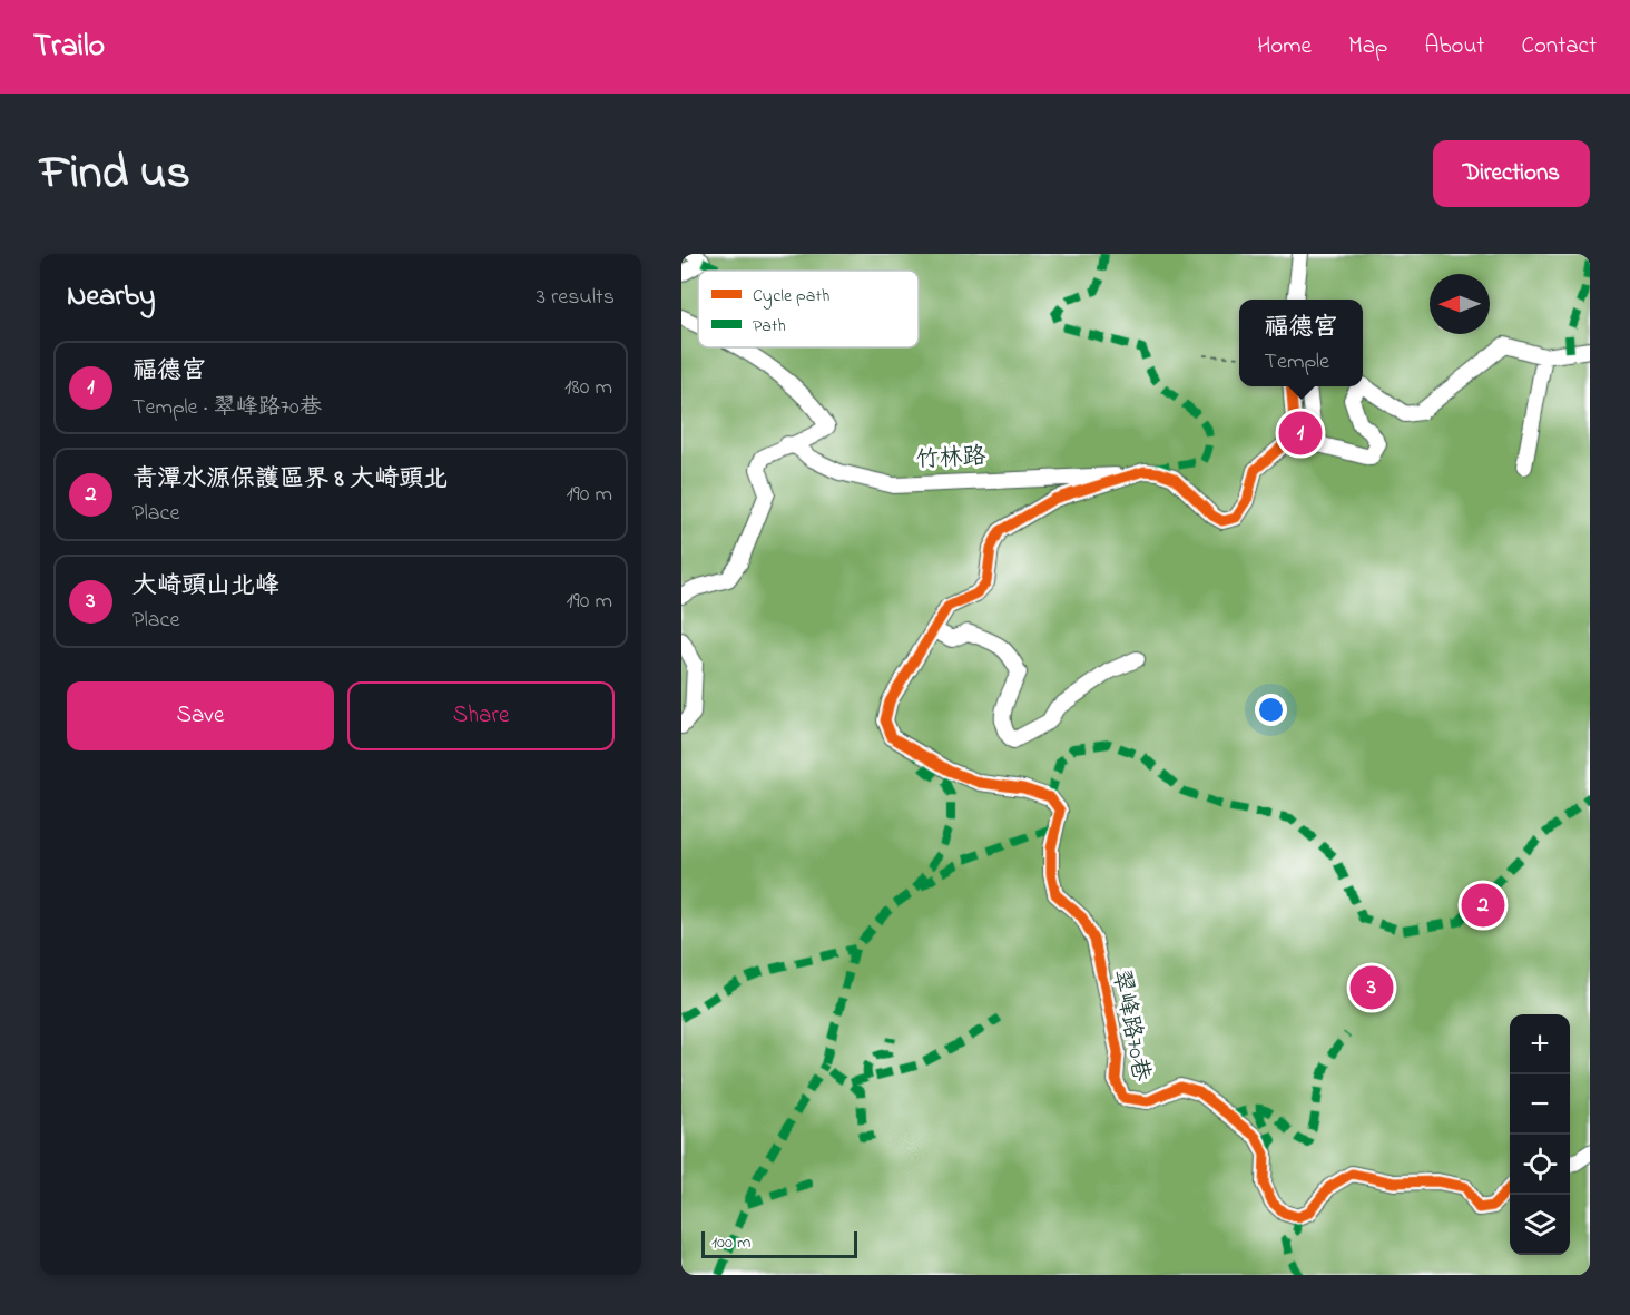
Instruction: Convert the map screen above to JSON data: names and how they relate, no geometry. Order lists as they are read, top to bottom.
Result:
{
  "streets": {
    "street": ["竹林路", "翠峰路70巷"]
  },
  "crossings": [
    ["竹林路", "翠峰路70巷"]
  ],
  "legend": ["Cycle path", "Path"],
  "scale_bar": "100 m",
  "north": "left",
  "page": {
    "header": "Trailo",
    "nav": [
      "Home",
      "Map",
      "About",
      "Contact"
    ],
    "title": "Find us",
    "buttons": [
      "Directions",
      ["Save", "Share"]
    ],
    "heading": ["Nearby", "3 results"],
    "popup": ["福德宮", "Temple"],
    "list": [
      {
        "mark": "1",
        "name": "福德宮",
        "note": "Temple · 翠峰路70巷",
        "value": "180 m"
      },
      {
        "mark": "2",
        "name": "青潭水源保護區界 8 大崎頭北",
        "note": "Place",
        "value": "190 m"
      },
      {
        "mark": "3",
        "name": "大崎頭山北峰",
        "note": "Place",
        "value": "190 m"
      }
    ],
    "pins": ["1", "2", "3"],
    "map_buttons": ["+", "−"],
    "scale": "100 m"
  }
}
